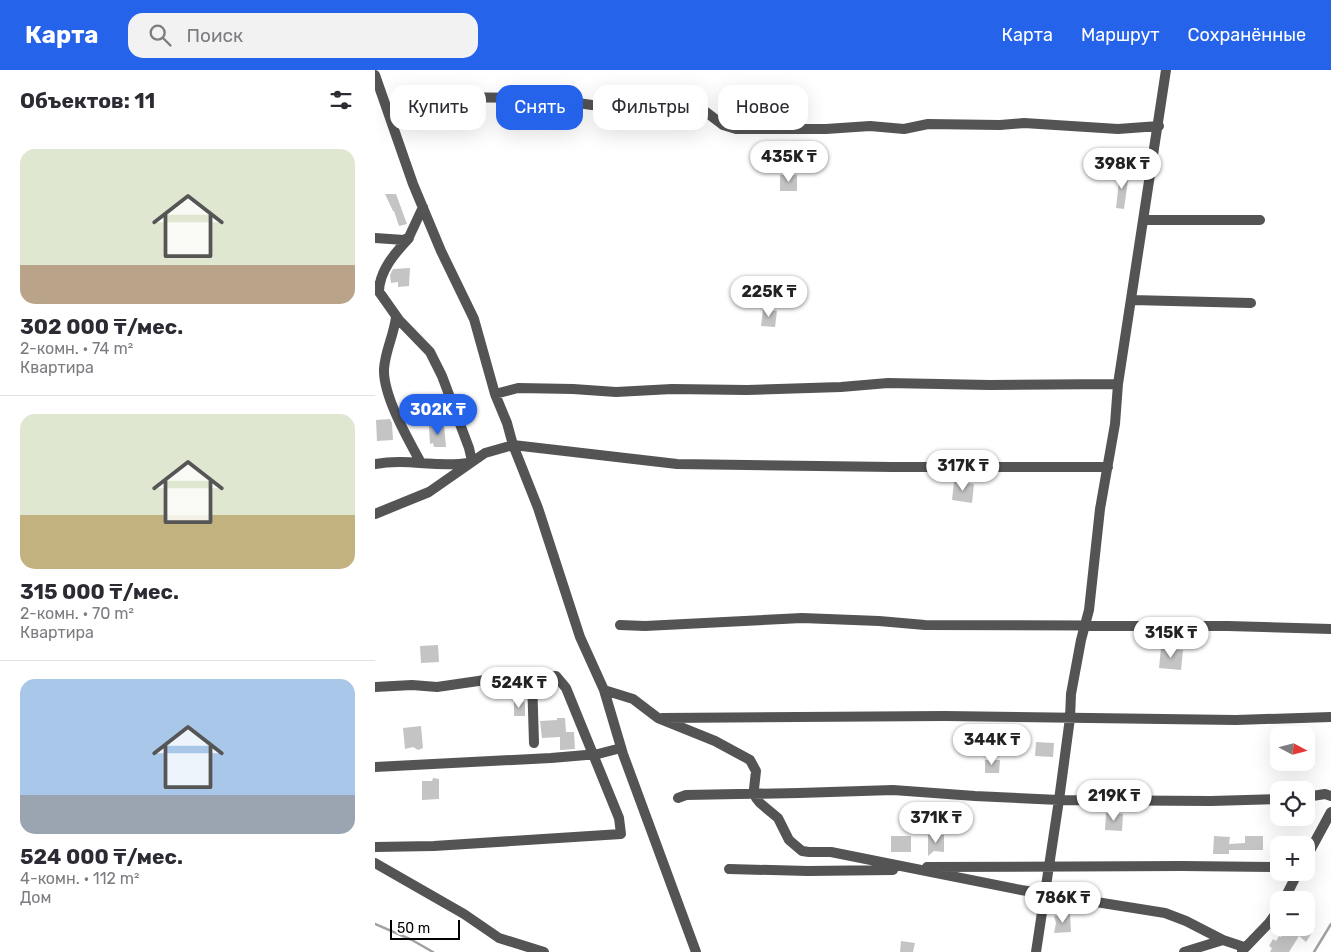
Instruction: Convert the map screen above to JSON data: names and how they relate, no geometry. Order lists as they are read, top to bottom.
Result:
{
  "scale_bar": "50 m",
  "north": "right",
  "page": {
    "header": "Карта",
    "search": "Поиск",
    "nav": ["Карта", "Маршрут", "Сохранённые"],
    "heading": "Объектов: 11",
    "chip": [
      "Купить",
      "Снять",
      "Фильтры",
      "Новое"
    ],
    "list": [
      {
        "name": "302 000 ₸/мес.",
        "note": "2-комн. · 74 m² · Квартира"
      },
      {
        "name": "315 000 ₸/мес.",
        "note": "2-комн. · 70 m² · Квартира"
      },
      {
        "name": "524 000 ₸/мес.",
        "note": "4-комн. · 112 m² · Дом"
      }
    ],
    "price": [
      "435K ₸",
      "398K ₸",
      "225K ₸",
      "302K ₸",
      "317K ₸",
      "315K ₸",
      "524K ₸",
      "344K ₸",
      "219K ₸",
      "371K ₸",
      "786K ₸"
    ],
    "map_buttons": ["+", "−"],
    "scale": "50 m"
  }
}
